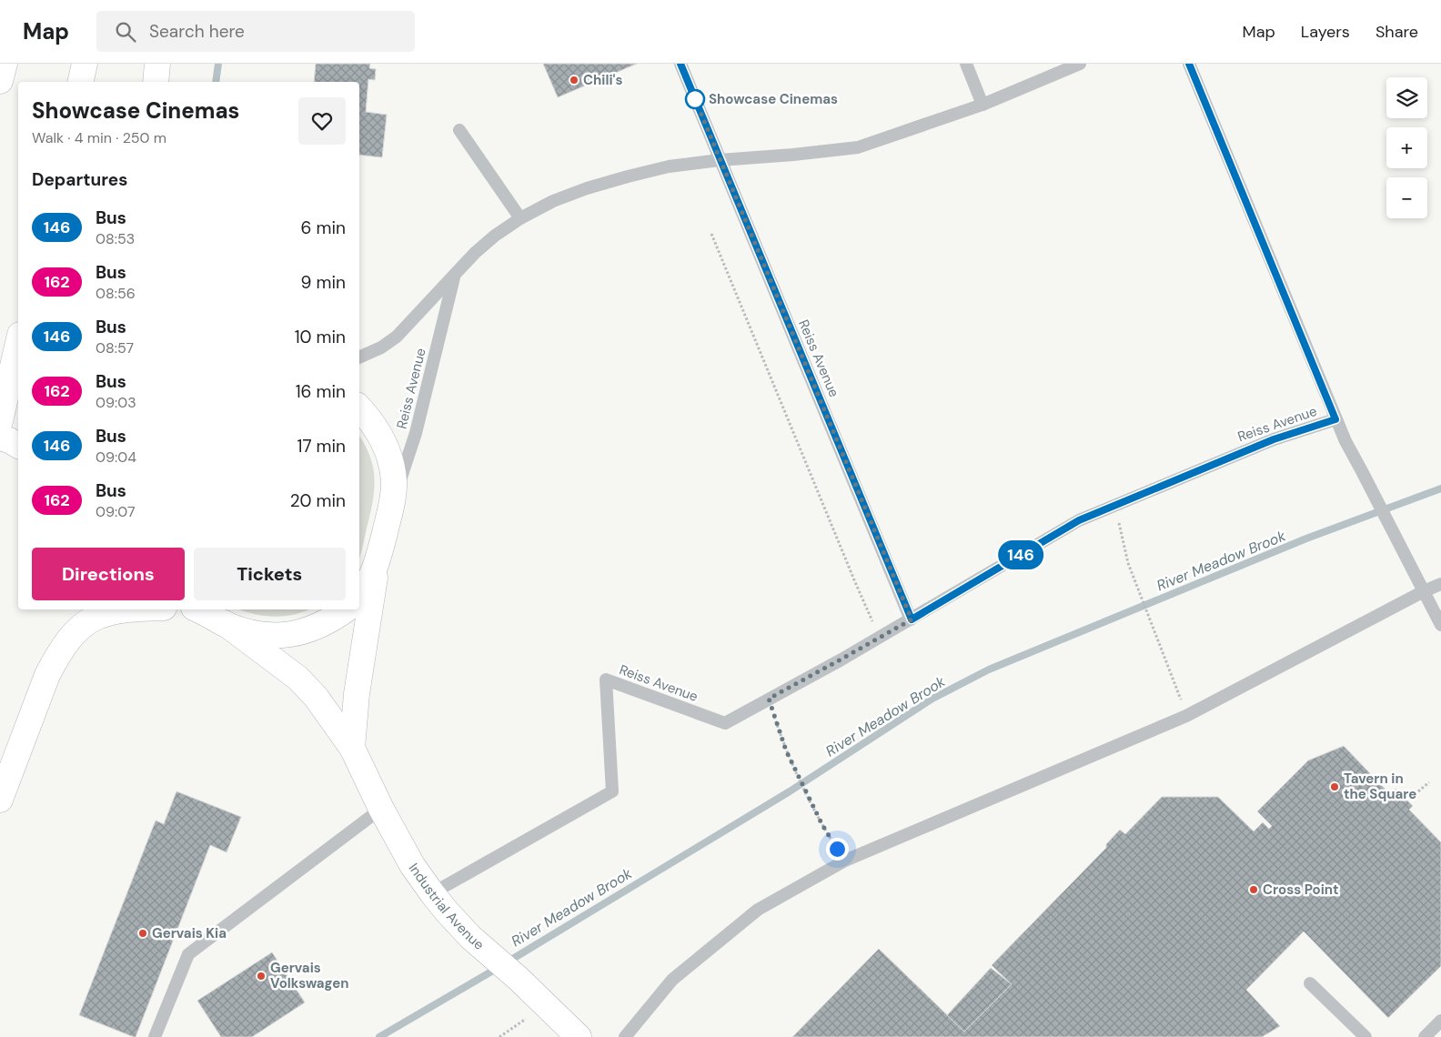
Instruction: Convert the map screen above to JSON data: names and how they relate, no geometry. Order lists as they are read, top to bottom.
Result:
{
  "streets": {
    "main road": ["Industrial Avenue"],
    "lane": ["Reiss Avenue"]
  },
  "crossings": [
    ["Reiss Avenue", "Industrial Avenue"]
  ],
  "water": ["River Meadow Brook"],
  "places": [
    "Chili's",
    "Showcase Cinemas",
    "Tavern in the Square",
    "Cross Point",
    "Gervais Kia",
    "Gervais Volkswagen"
  ],
  "lines": ["bus line 146"],
  "page": {
    "header": "Map",
    "search": "Search here",
    "nav": ["Map", "Layers", "Share"],
    "on_map": "146",
    "map_buttons": ["+", "−"],
    "heading": [
      ["Showcase Cinemas", "Walk · 4 min · 250 m"],
      "Departures"
    ],
    "list": [
      {
        "mark": "146",
        "name": "Bus",
        "note": "08:53",
        "value": "6 min"
      },
      {
        "mark": "162",
        "name": "Bus",
        "note": "08:56",
        "value": "9 min"
      },
      {
        "mark": "146",
        "name": "Bus",
        "note": "08:57",
        "value": "10 min"
      },
      {
        "mark": "162",
        "name": "Bus",
        "note": "09:03",
        "value": "16 min"
      },
      {
        "mark": "146",
        "name": "Bus",
        "note": "09:04",
        "value": "17 min"
      },
      {
        "mark": "162",
        "name": "Bus",
        "note": "09:07",
        "value": "20 min"
      }
    ],
    "buttons": ["Directions", "Tickets"]
  }
}
